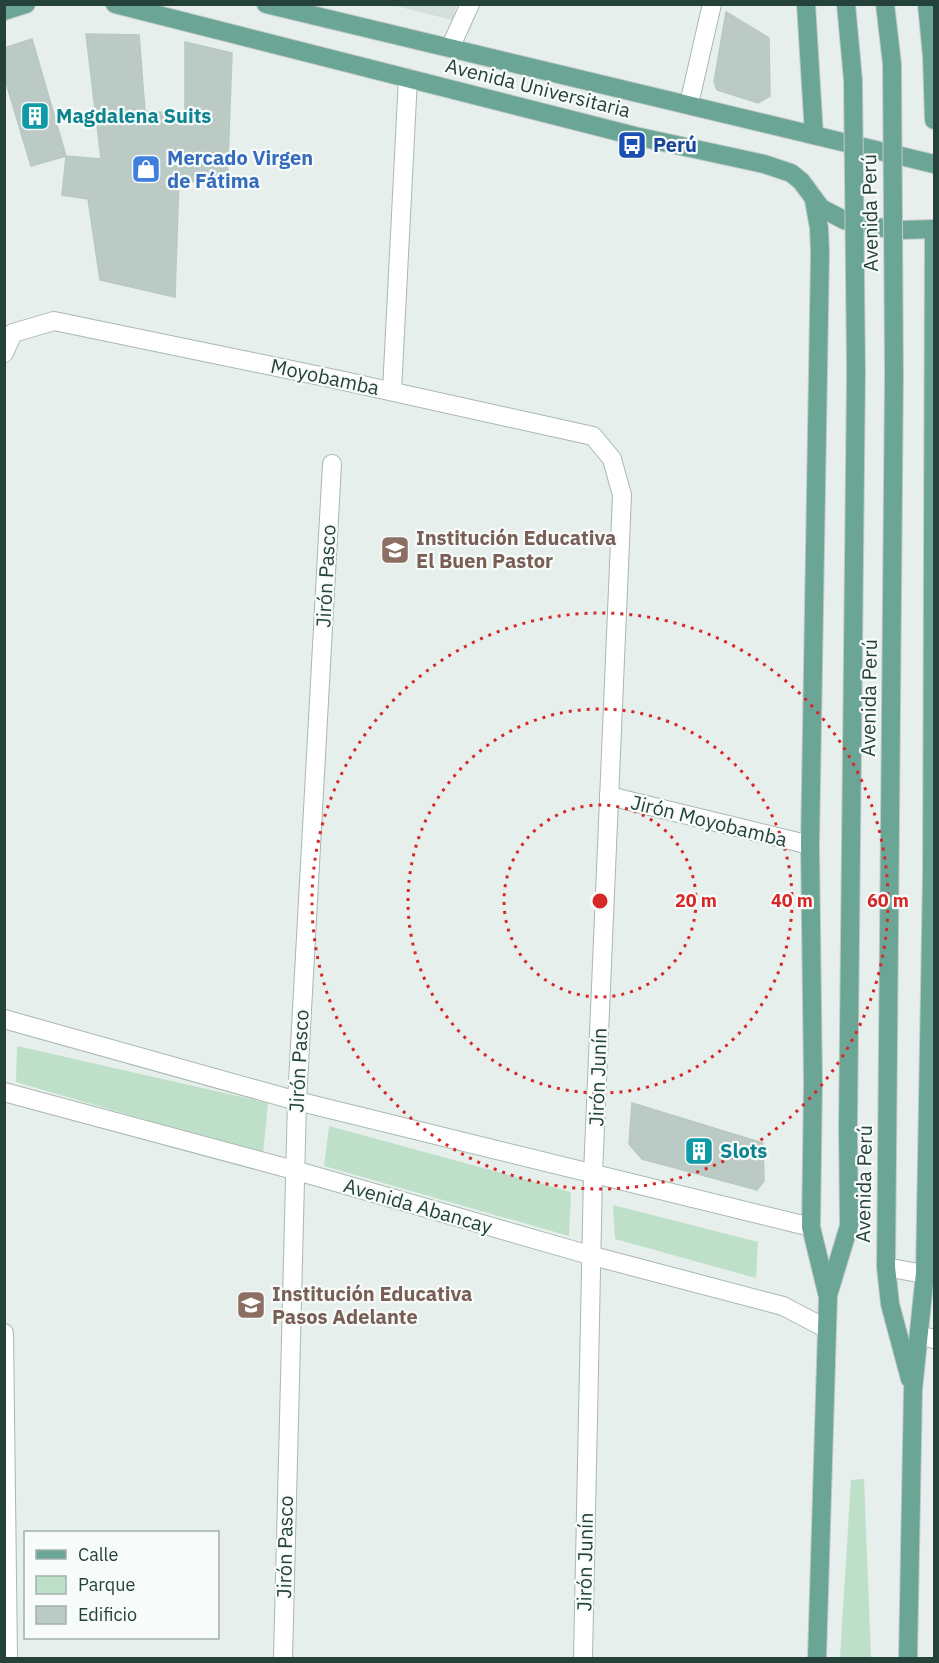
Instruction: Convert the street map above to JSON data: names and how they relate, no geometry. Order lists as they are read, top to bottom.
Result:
{
  "streets": {
    "main road": ["Avenida Universitaria", "Avenida Perú"],
    "street": [
      "Moyobamba",
      "Jirón Pasco",
      "Jirón Moyobamba",
      "Jirón Junín",
      "Avenida Abancay"
    ]
  },
  "crossings": [
    ["Avenida Universitaria", "Avenida Perú"],
    ["Avenida Perú", "Jirón Moyobamba"],
    ["Avenida Perú", "Avenida Abancay"],
    ["Moyobamba", "Jirón Junín"],
    ["Jirón Pasco", "Avenida Abancay"],
    ["Jirón Moyobamba", "Jirón Junín"],
    ["Jirón Junín", "Avenida Abancay"]
  ],
  "places": {
    "building": ["Magdalena Suits", "Slots"],
    "bus stop": ["Perú"],
    "shop": ["Mercado Virgen de Fátima"],
    "school or university": ["Institución Educativa El Buen Pastor", "Institución Educativa Pasos Adelante"]
  },
  "legend": ["Calle", "Parque", "Edificio"],
  "rings": ["20 m", "40 m", "60 m"]
}
